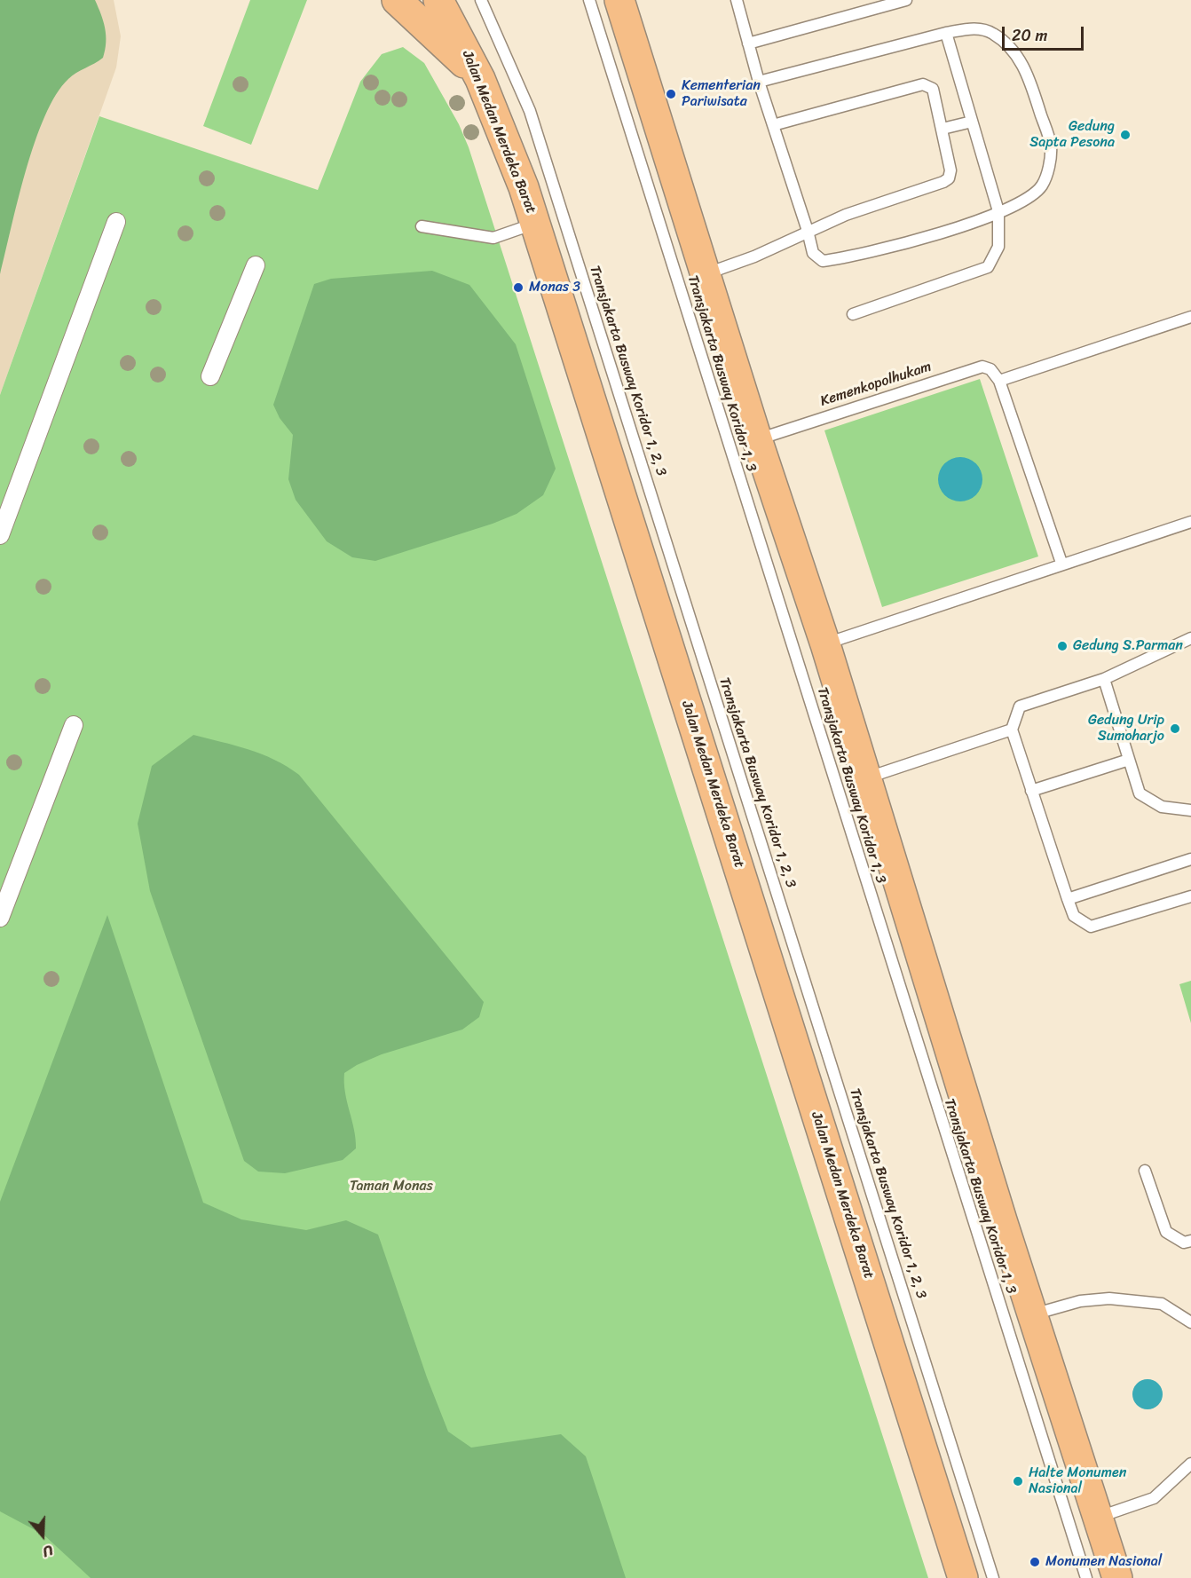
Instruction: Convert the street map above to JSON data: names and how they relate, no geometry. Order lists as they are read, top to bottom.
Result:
{
  "streets": {
    "main road": ["Jalan Medan Merdeka Barat"],
    "lane": ["Transjakarta Busway Koridor 1, 2, 3", "Transjakarta Busway Koridor 1, 3", "Kemenkopolhukam"]
  },
  "parks": ["Taman Monas"],
  "places": [
    "Kementerian Pariwisata",
    "Gedung Sapta Pesona",
    "Monas 3",
    "Gedung S.Parman",
    "Gedung Urip Sumoharjo",
    "Halte Monumen Nasional",
    "Monumen Nasional"
  ],
  "scale_bar": "20 m",
  "north": "bottom"
}
